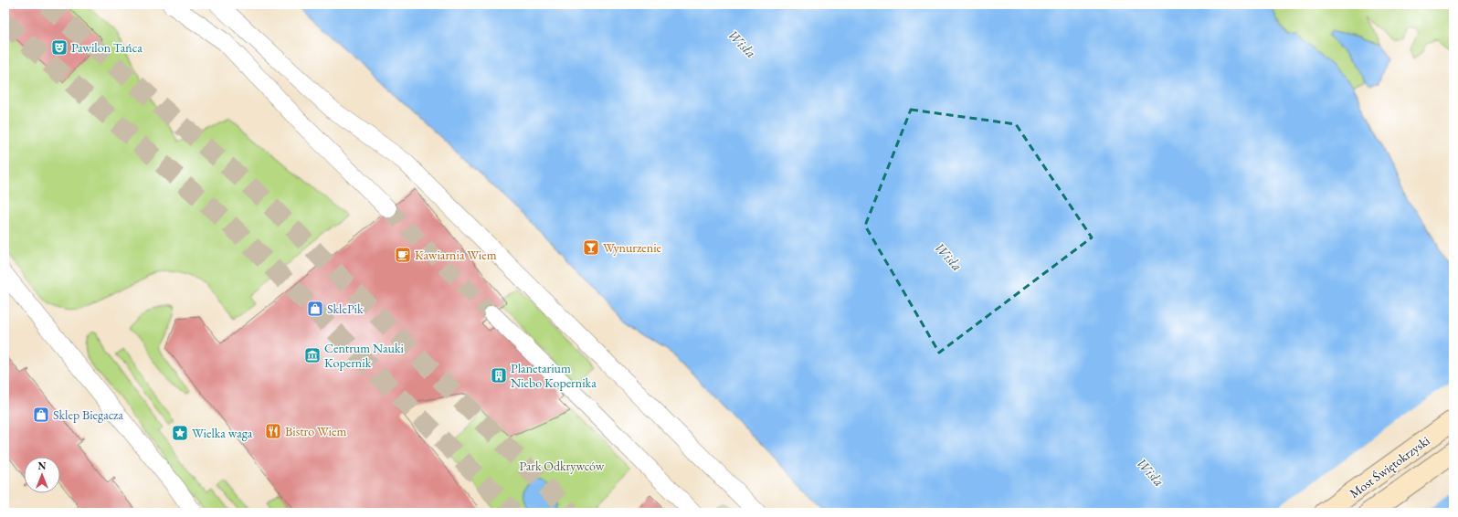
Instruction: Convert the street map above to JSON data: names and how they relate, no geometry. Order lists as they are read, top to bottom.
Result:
{
  "streets": {
    "street": ["Most Świętokrzyski"]
  },
  "water": ["Wisła"],
  "parks": ["Park Odkrywców"],
  "places": {
    "theatre": ["Pawilon Tańca"],
    "bar": ["Wynurzenie"],
    "cafe": ["Kawiarnia Wiem"],
    "shop": ["SklePik", "Sklep Biegacza"],
    "museum": ["Centrum Nauki Kopernik"],
    "building": ["Planetarium Niebo Kopernika"],
    "restaurant": ["Bistro Wiem"],
    "place": ["Wielka waga"]
  },
  "north": "top"
}
